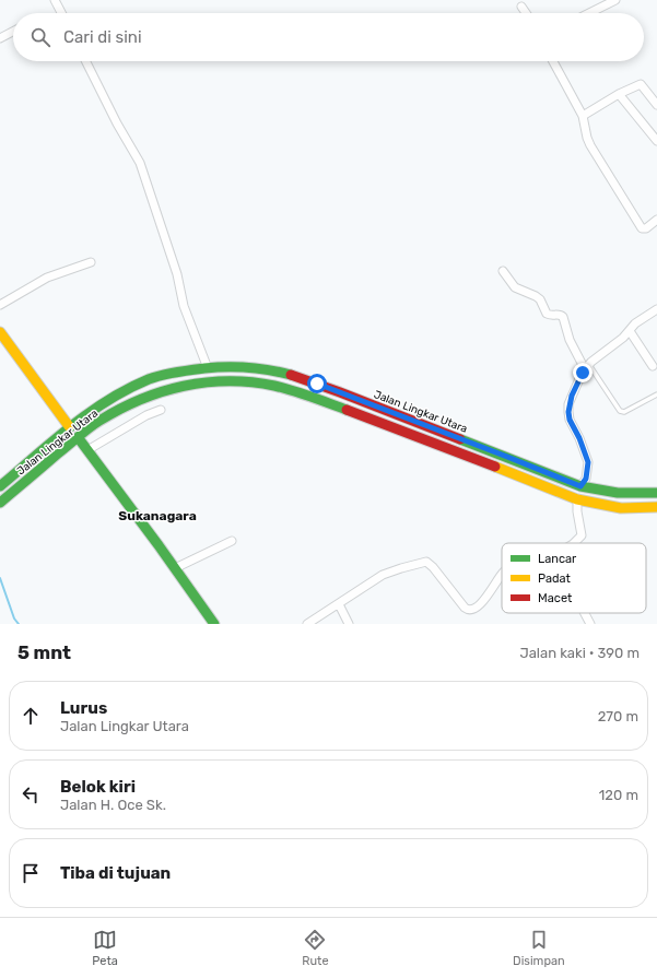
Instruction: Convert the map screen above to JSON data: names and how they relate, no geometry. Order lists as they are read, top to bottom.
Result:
{
  "streets": {
    "main road": ["Jalan Lingkar Utara"]
  },
  "districts": ["Sukanagara"],
  "legend": ["Lancar", "Padat", "Macet"],
  "page": {
    "search": "Cari di sini",
    "heading": ["5 mnt", "Jalan kaki · 390 m"],
    "list": [
      ["Lurus", "Jalan Lingkar Utara", "270 m"],
      ["Belok kiri", "Jalan H. Oce Sk.", "120 m"],
      "Tiba di tujuan"
    ],
    "nav": ["Peta", "Rute", "Disimpan"]
  }
}
